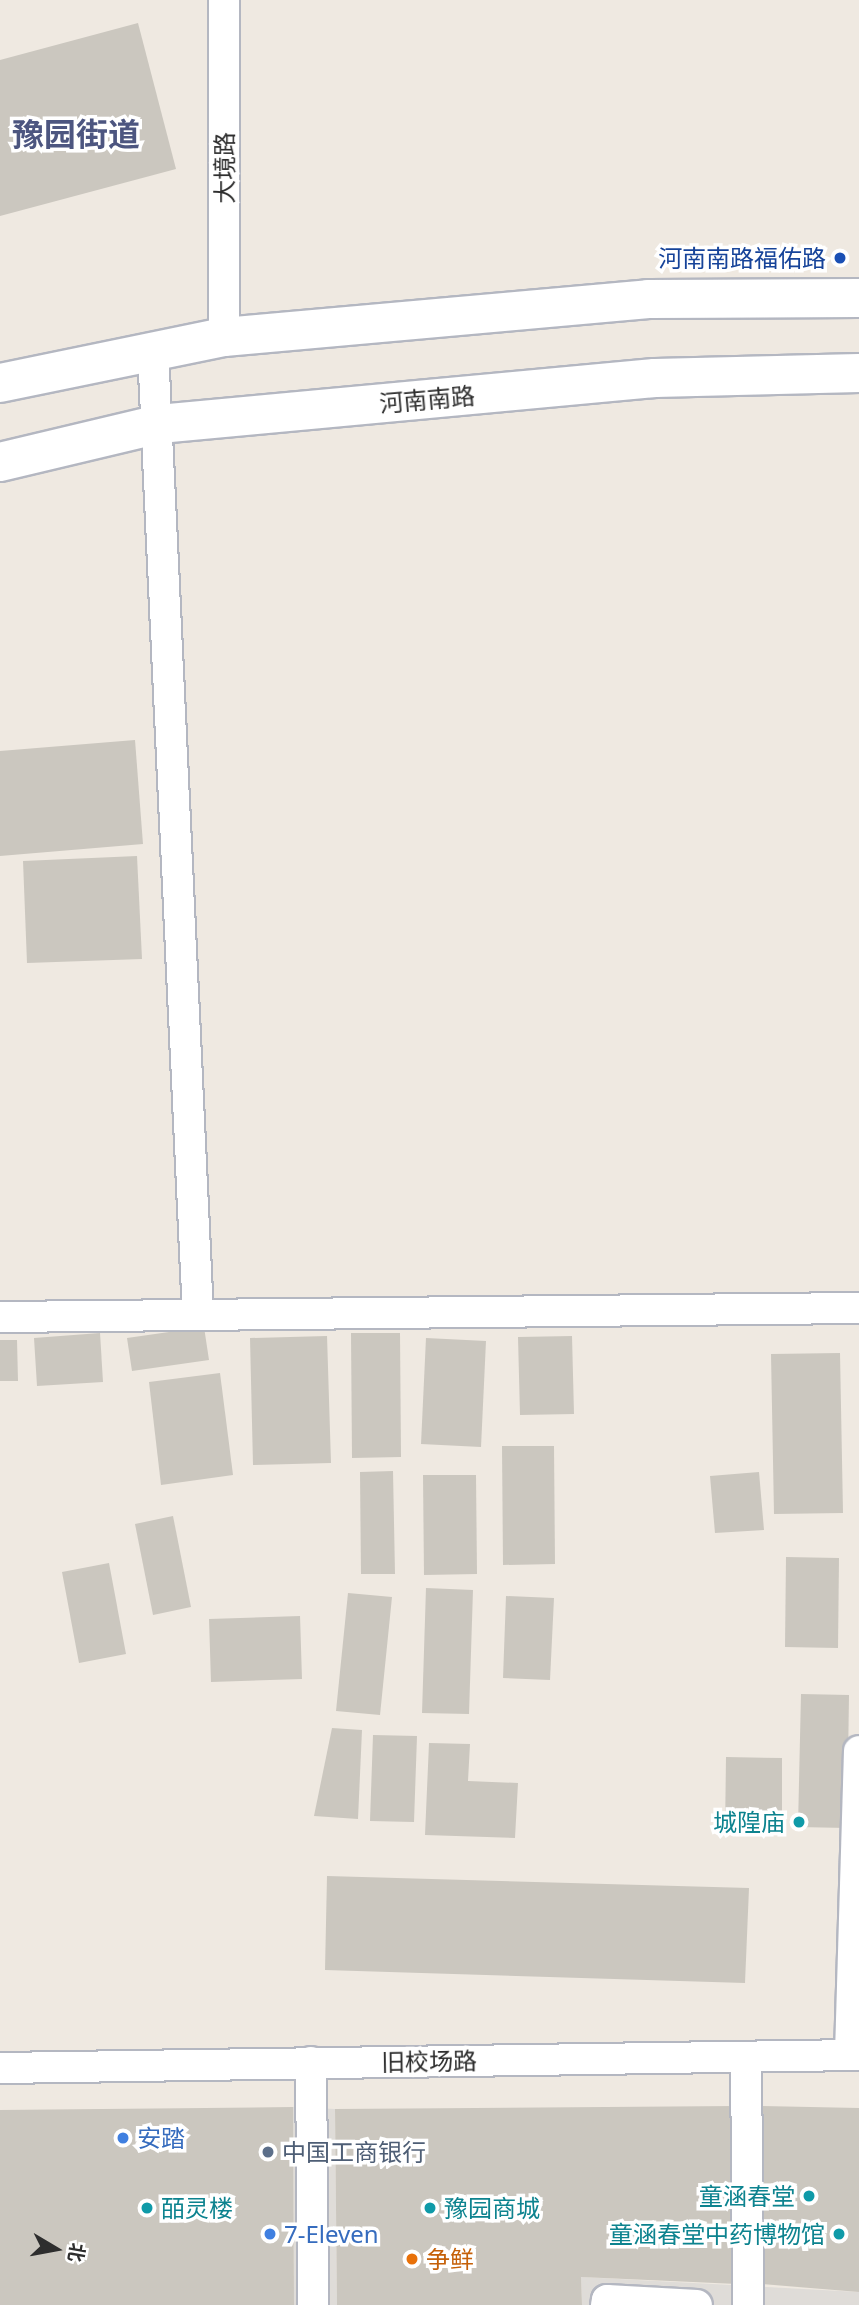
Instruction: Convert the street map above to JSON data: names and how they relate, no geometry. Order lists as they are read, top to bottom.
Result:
{
  "streets": {
    "main road": ["河南南路"],
    "street": ["大境路", "旧校场路"]
  },
  "districts": ["豫园街道"],
  "places": [
    "河南南路福佑路",
    "城隍庙",
    "安踏",
    "中国工商银行",
    "童涵春堂",
    "皕灵楼",
    "豫园商城",
    "7-Eleven",
    "童涵春堂中药博物馆",
    "争鲜"
  ],
  "north": "right"
}
